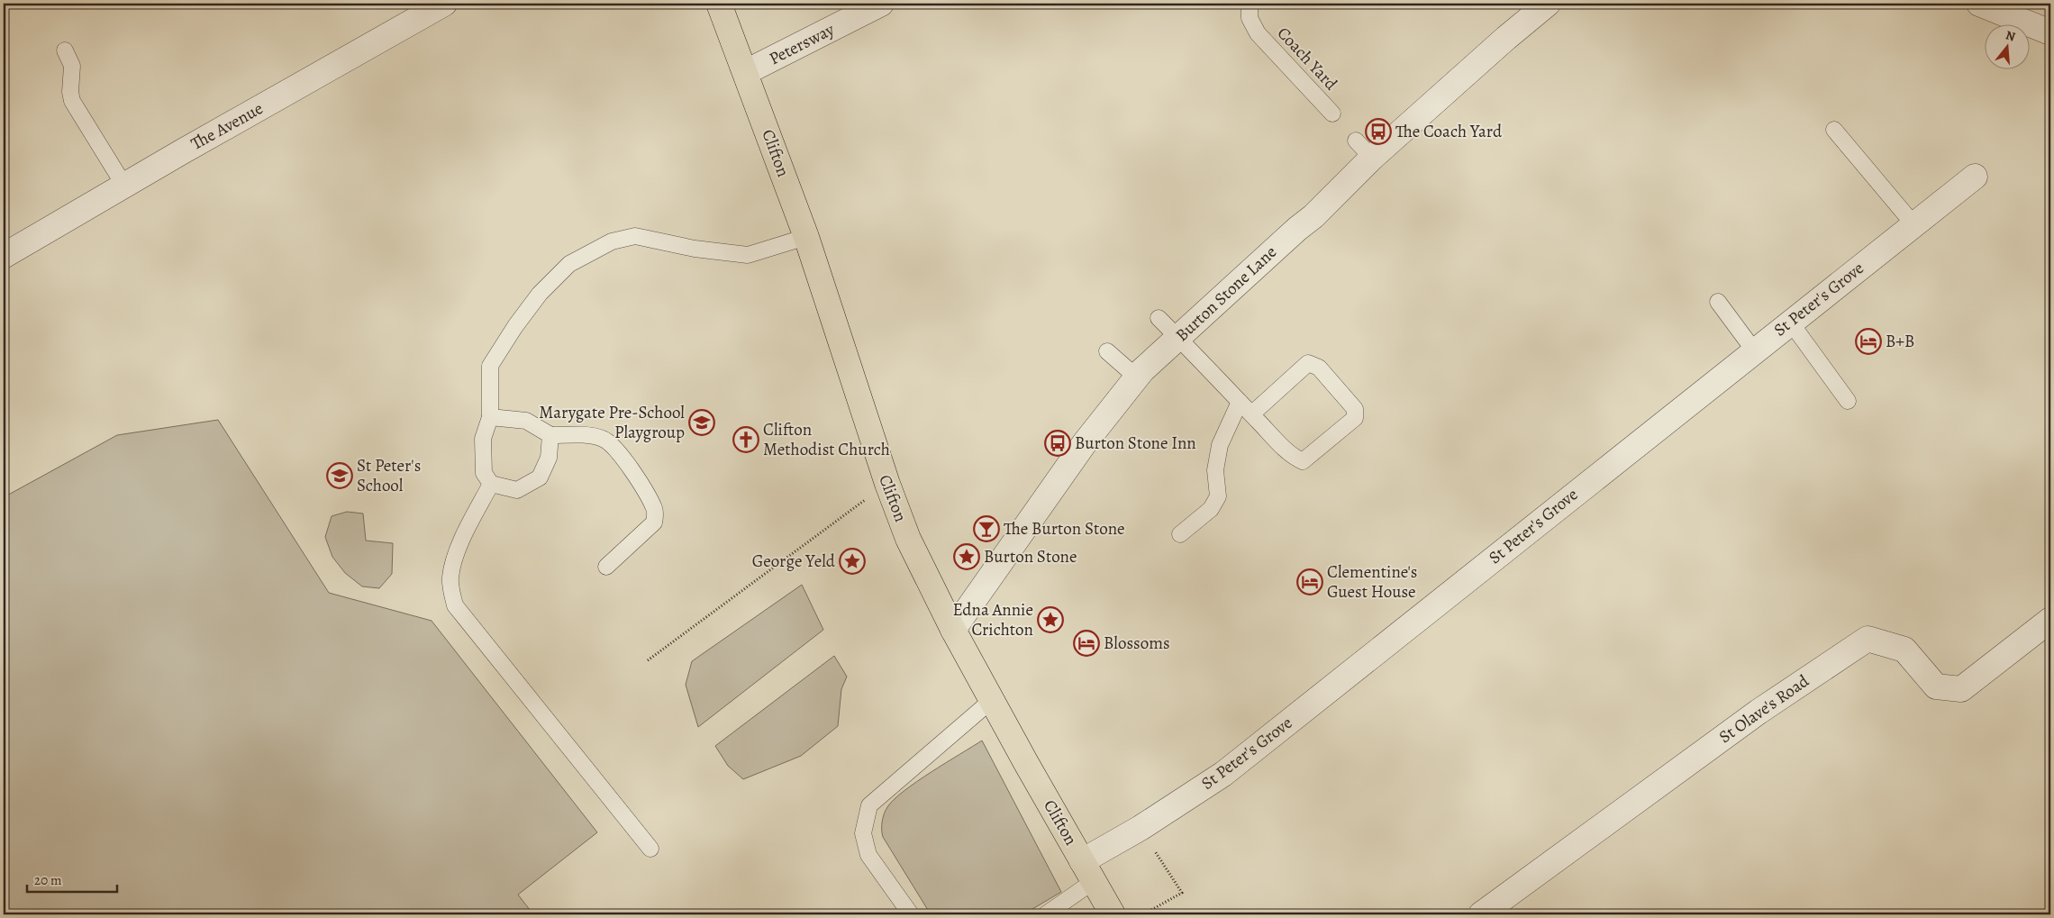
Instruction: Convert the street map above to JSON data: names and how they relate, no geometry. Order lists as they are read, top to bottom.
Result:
{
  "streets": {
    "main road": ["Clifton"],
    "street": [
      "Petersway",
      "The Avenue",
      "Burton Stone Lane",
      "St Peter's Grove",
      "St Olave's Road"
    ],
    "lane": ["Coach Yard"]
  },
  "crossings": [
    ["Petersway", "Clifton"],
    ["Clifton", "Burton Stone Lane"],
    ["Clifton", "St Peter's Grove"]
  ],
  "places": {
    "bus stop": ["The Coach Yard", "Burton Stone Inn"],
    "hotel": ["B+B", "Clementine's Guest House", "Blossoms"],
    "school or university": ["Marygate Pre-School Playgroup", "St Peter's School"],
    "church": ["Clifton Methodist Church"],
    "bar": ["The Burton Stone"],
    "place": ["Burton Stone", "George Yeld", "Edna Annie Crichton"]
  },
  "scale_bar": "20 m",
  "north": "top"
}
